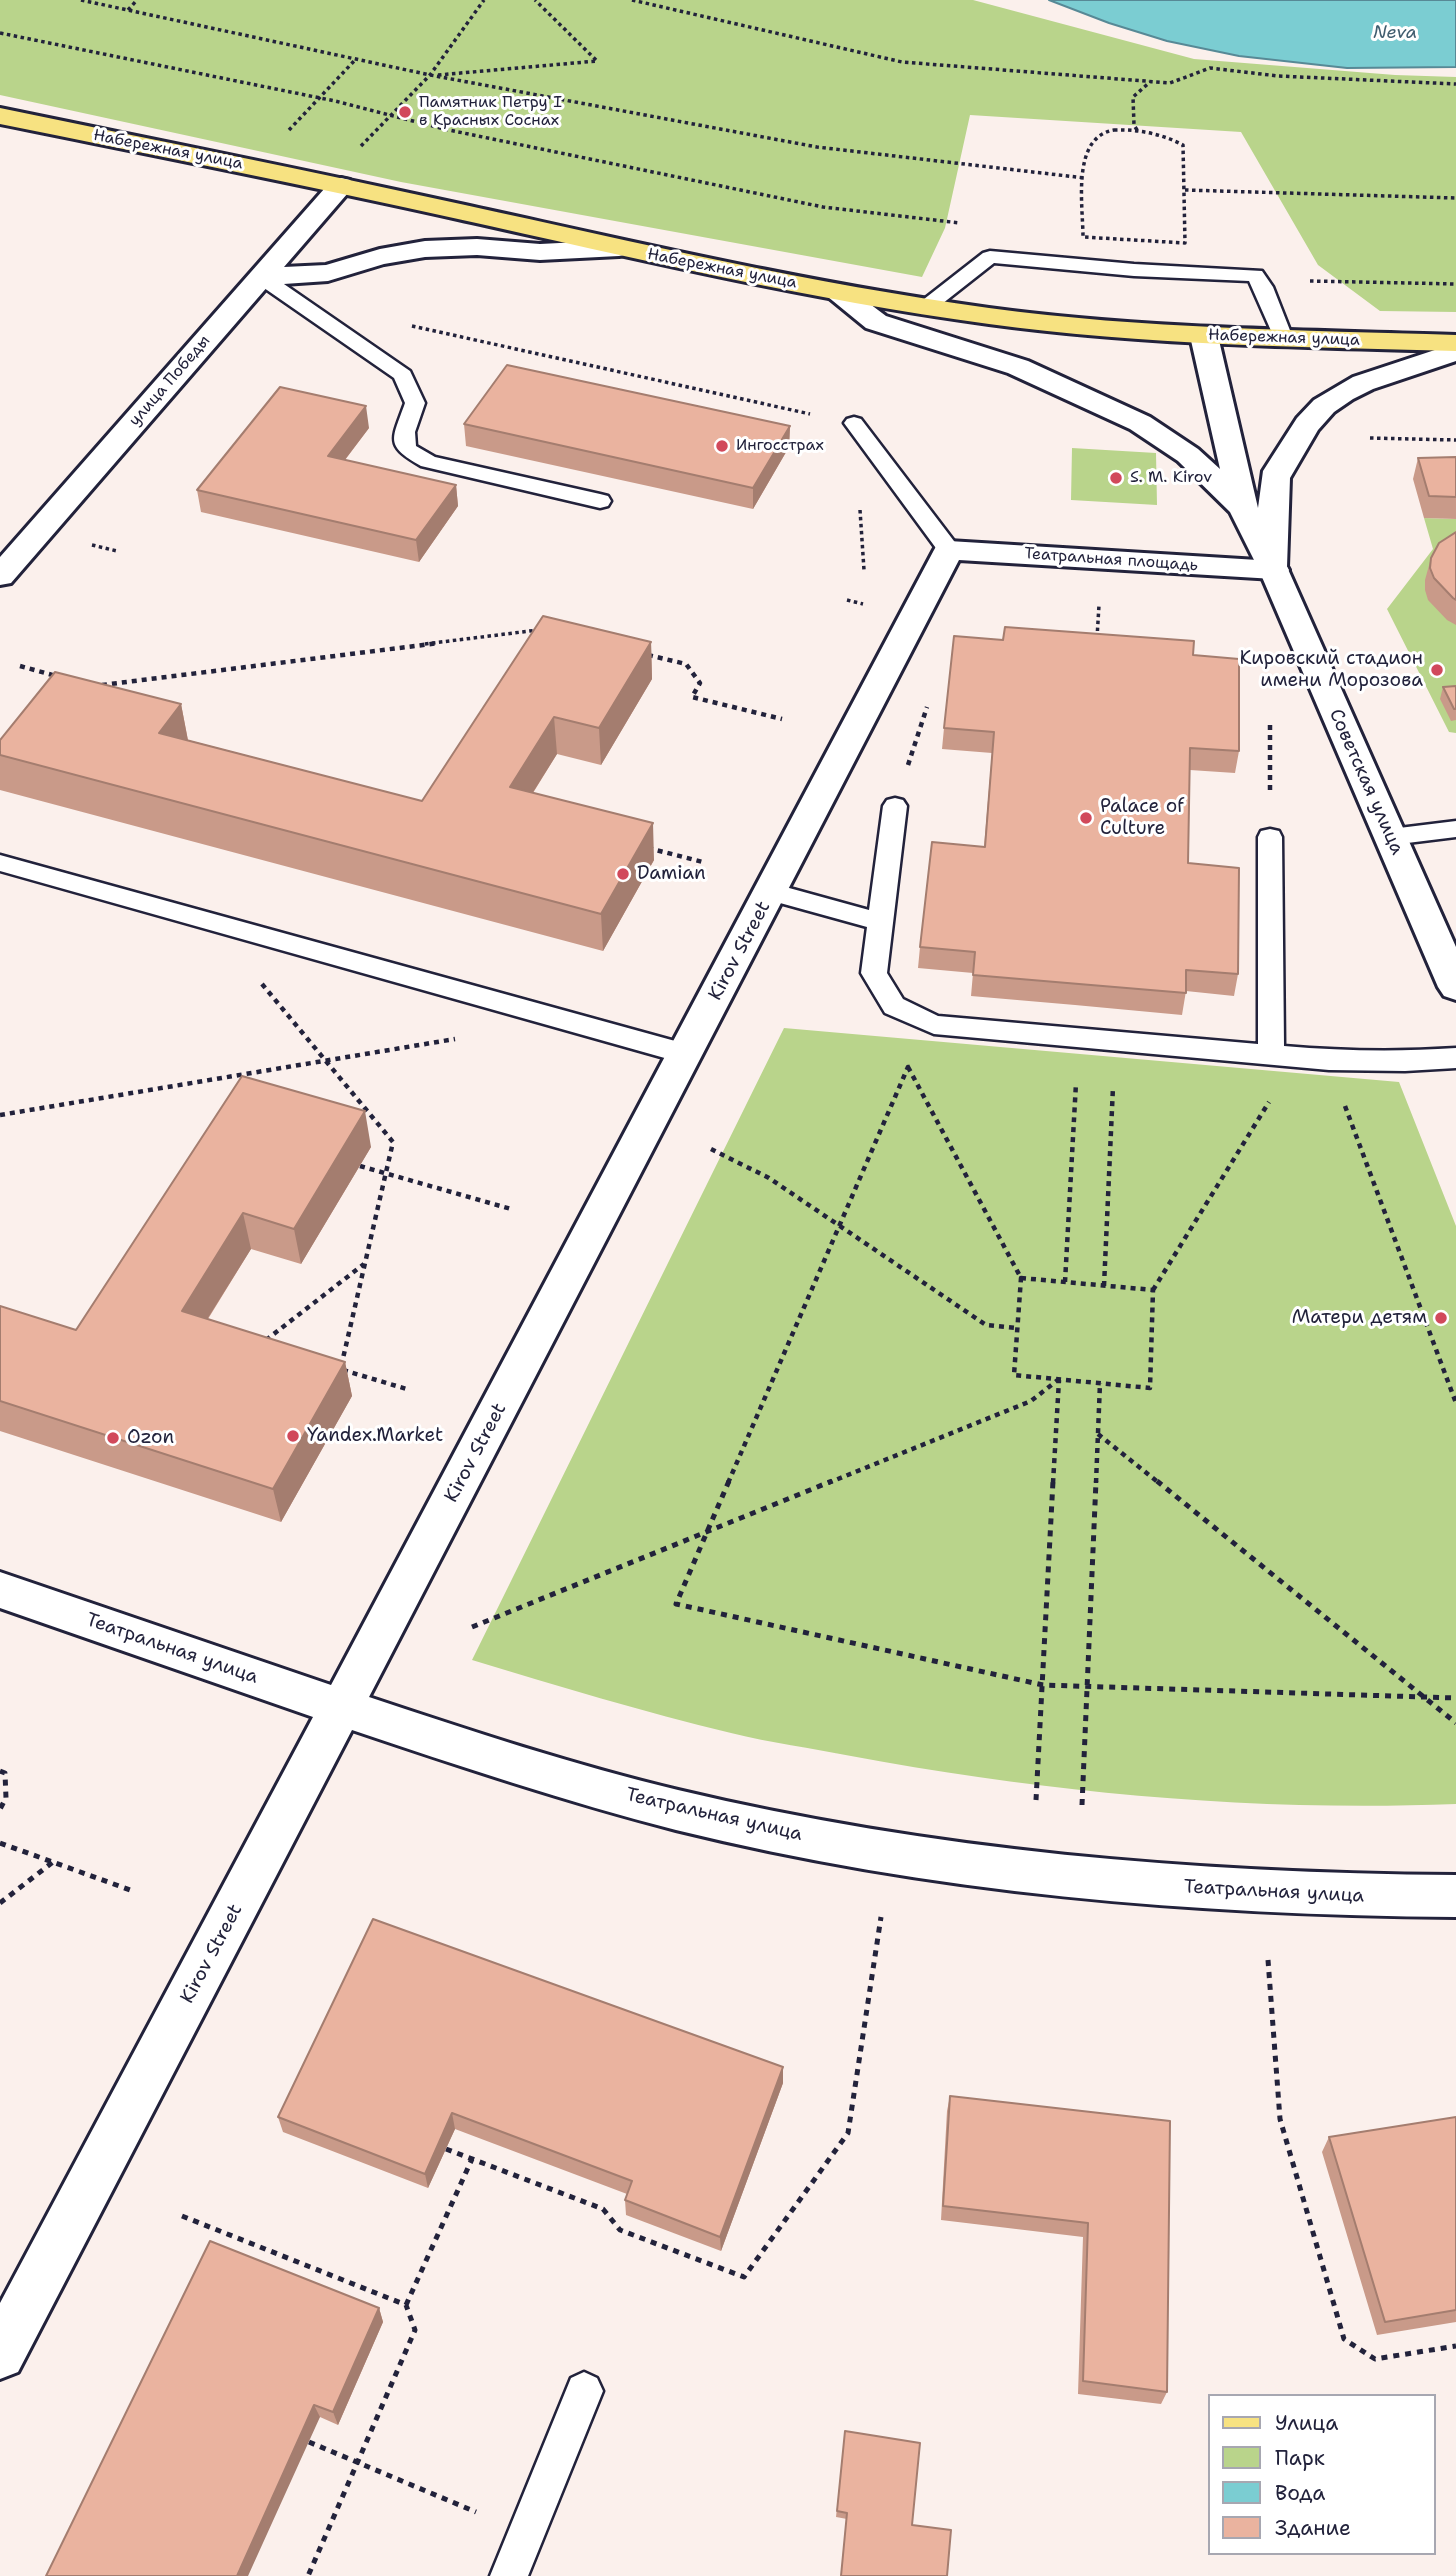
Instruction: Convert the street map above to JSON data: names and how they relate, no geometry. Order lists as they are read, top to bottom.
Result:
{
  "streets": {
    "main road": ["Набережная улица"],
    "street": [
      "улица Победы",
      "Театральная площадь",
      "Советская улица",
      "Kirov Street",
      "Театральная улица"
    ]
  },
  "crossings": [
    ["Набережная улица", "улица Победы"],
    ["Набережная улица", "Советская улица"],
    ["Театральная площадь", "Советская улица"],
    ["Театральная площадь", "Kirov Street"],
    ["Kirov Street", "Театральная улица"]
  ],
  "water": ["Neva"],
  "places": [
    "Памятник Петру I в Красных Соснах",
    "Ингосстрах",
    "S. M. Kirov",
    "Кировский стадион имени Морозова",
    "Palace of Culture",
    "Damian",
    "Матери детям",
    "Yandex.Market",
    "Ozon"
  ],
  "legend": [
    "Улица",
    "Парк",
    "Вода",
    "Здание"
  ]
}
